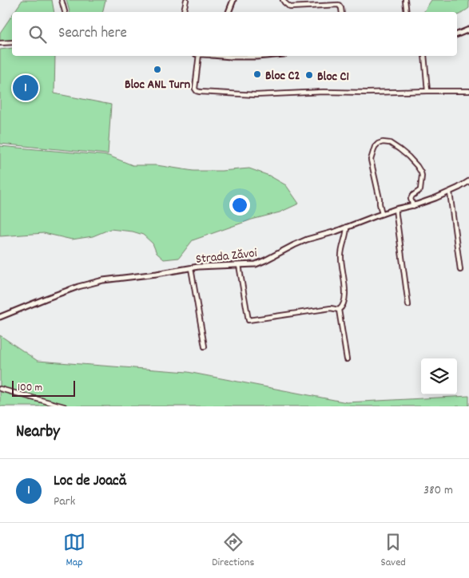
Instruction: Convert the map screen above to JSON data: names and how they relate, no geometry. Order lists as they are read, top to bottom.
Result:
{
  "streets": {
    "street": ["Strada Zăvoi"]
  },
  "places": ["Bloc ANL Turn", "Bloc C2", "Bloc C1"],
  "scale_bar": "100 m",
  "page": {
    "search": "Search here",
    "pins": "1",
    "scale": "100 m",
    "heading": "Nearby",
    "list": [
      {
        "mark": "1",
        "name": "Loc de Joacă",
        "note": "Park",
        "value": "380 m"
      }
    ],
    "nav": ["Map", "Directions", "Saved"]
  }
}
